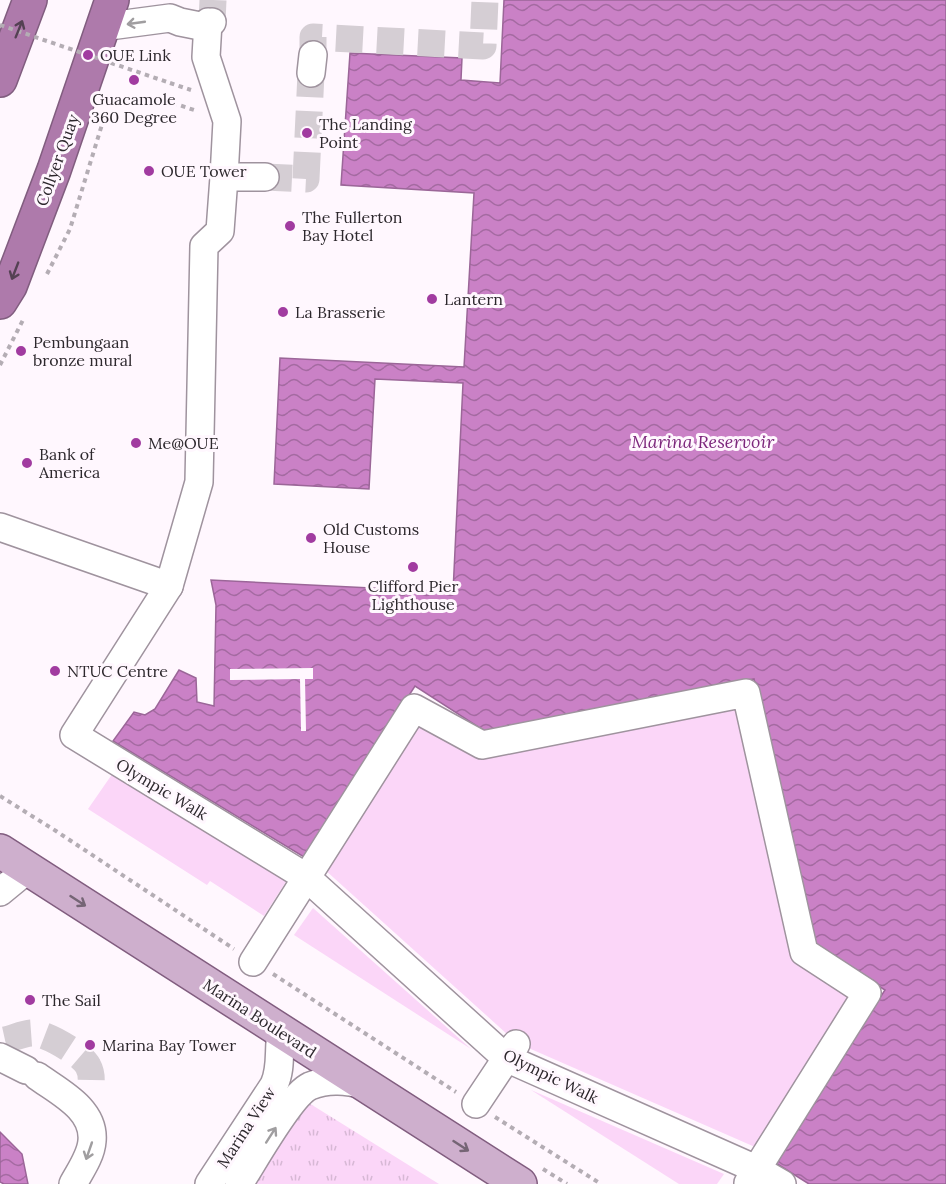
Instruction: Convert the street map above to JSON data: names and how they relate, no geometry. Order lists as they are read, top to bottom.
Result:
{
  "streets": {
    "highway": ["Collyer Quay"],
    "main road": ["Marina Boulevard"],
    "street": ["Olympic Walk", "Marina View"]
  },
  "crossings": [
    ["Marina Boulevard", "Marina View"]
  ],
  "one_way": ["Collyer Quay", "Marina Boulevard"],
  "water": ["Marina Reservoir"],
  "places": [
    "OUE Link",
    "Guacamole 360 Degree",
    "The Landing Point",
    "OUE Tower",
    "The Fullerton Bay Hotel",
    "Lantern",
    "La Brasserie",
    "Pembungaan bronze mural",
    "Me@OUE",
    "Bank of America",
    "Old Customs House",
    "Clifford Pier Lighthouse",
    "NTUC Centre",
    "The Sail",
    "Marina Bay Tower"
  ]
}
